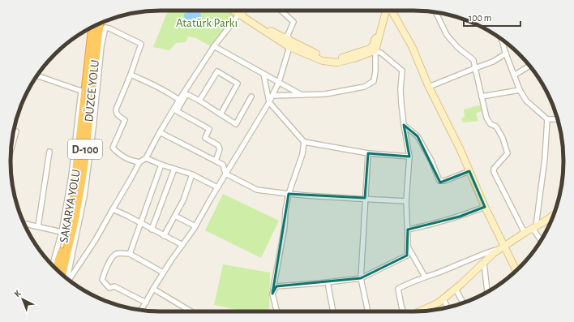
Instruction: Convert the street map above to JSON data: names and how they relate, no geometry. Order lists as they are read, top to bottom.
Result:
{
  "streets": {
    "highway": ["DÜZCE YOLU", "D-100", "SAKARYA YOLU"]
  },
  "parks": ["Atatürk Parkı"],
  "scale_bar": "100 m",
  "north": "top left"
}
